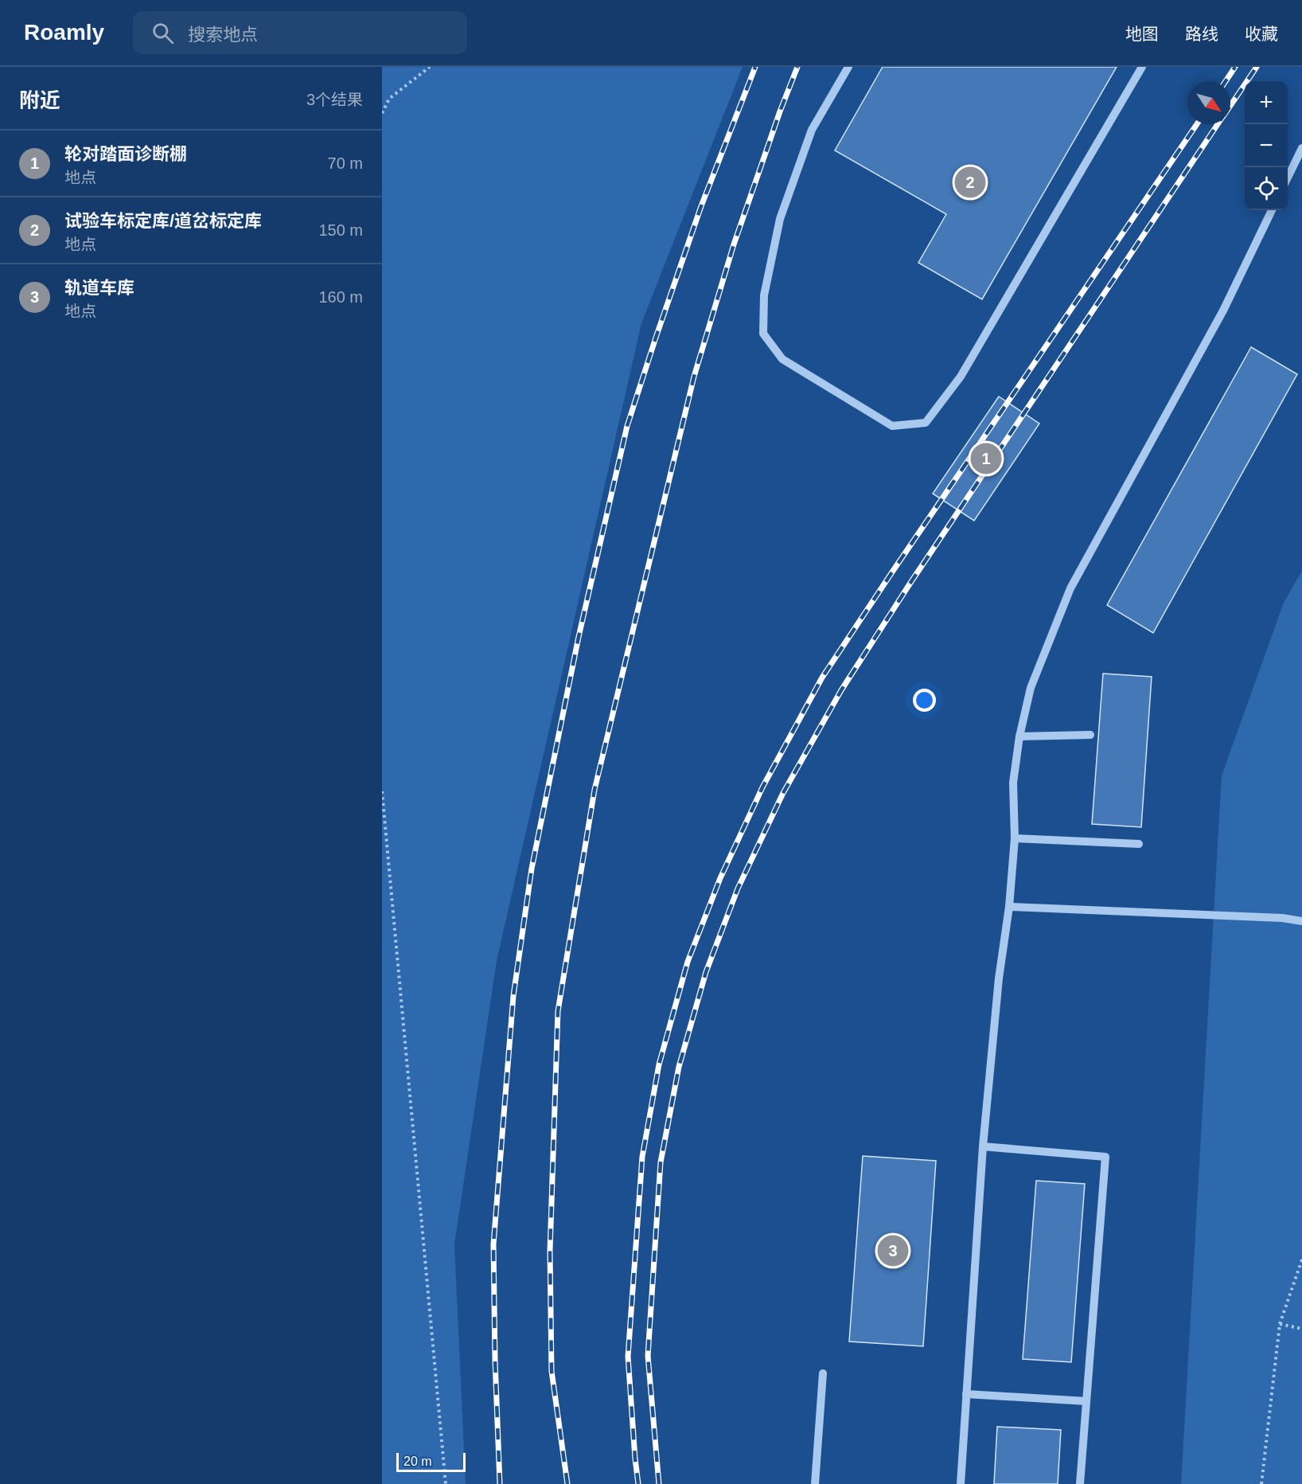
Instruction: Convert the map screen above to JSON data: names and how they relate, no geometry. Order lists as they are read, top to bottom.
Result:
{
  "scale_bar": "20 m",
  "north": "bottom right",
  "page": {
    "header": "Roamly",
    "search": "搜索地点",
    "nav": ["地图", "路线", "收藏"],
    "heading": ["附近", "3个结果"],
    "map_buttons": ["+", "−"],
    "list": [
      {
        "mark": "1",
        "name": "轮对踏面诊断棚",
        "note": "地点",
        "value": "70 m"
      },
      {
        "mark": "2",
        "name": "试验车标定库/道岔标定库",
        "note": "地点",
        "value": "150 m"
      },
      {
        "mark": "3",
        "name": "轨道车库",
        "note": "地点",
        "value": "160 m"
      }
    ],
    "pins": ["2", "1", "3"],
    "scale": "20 m"
  }
}
